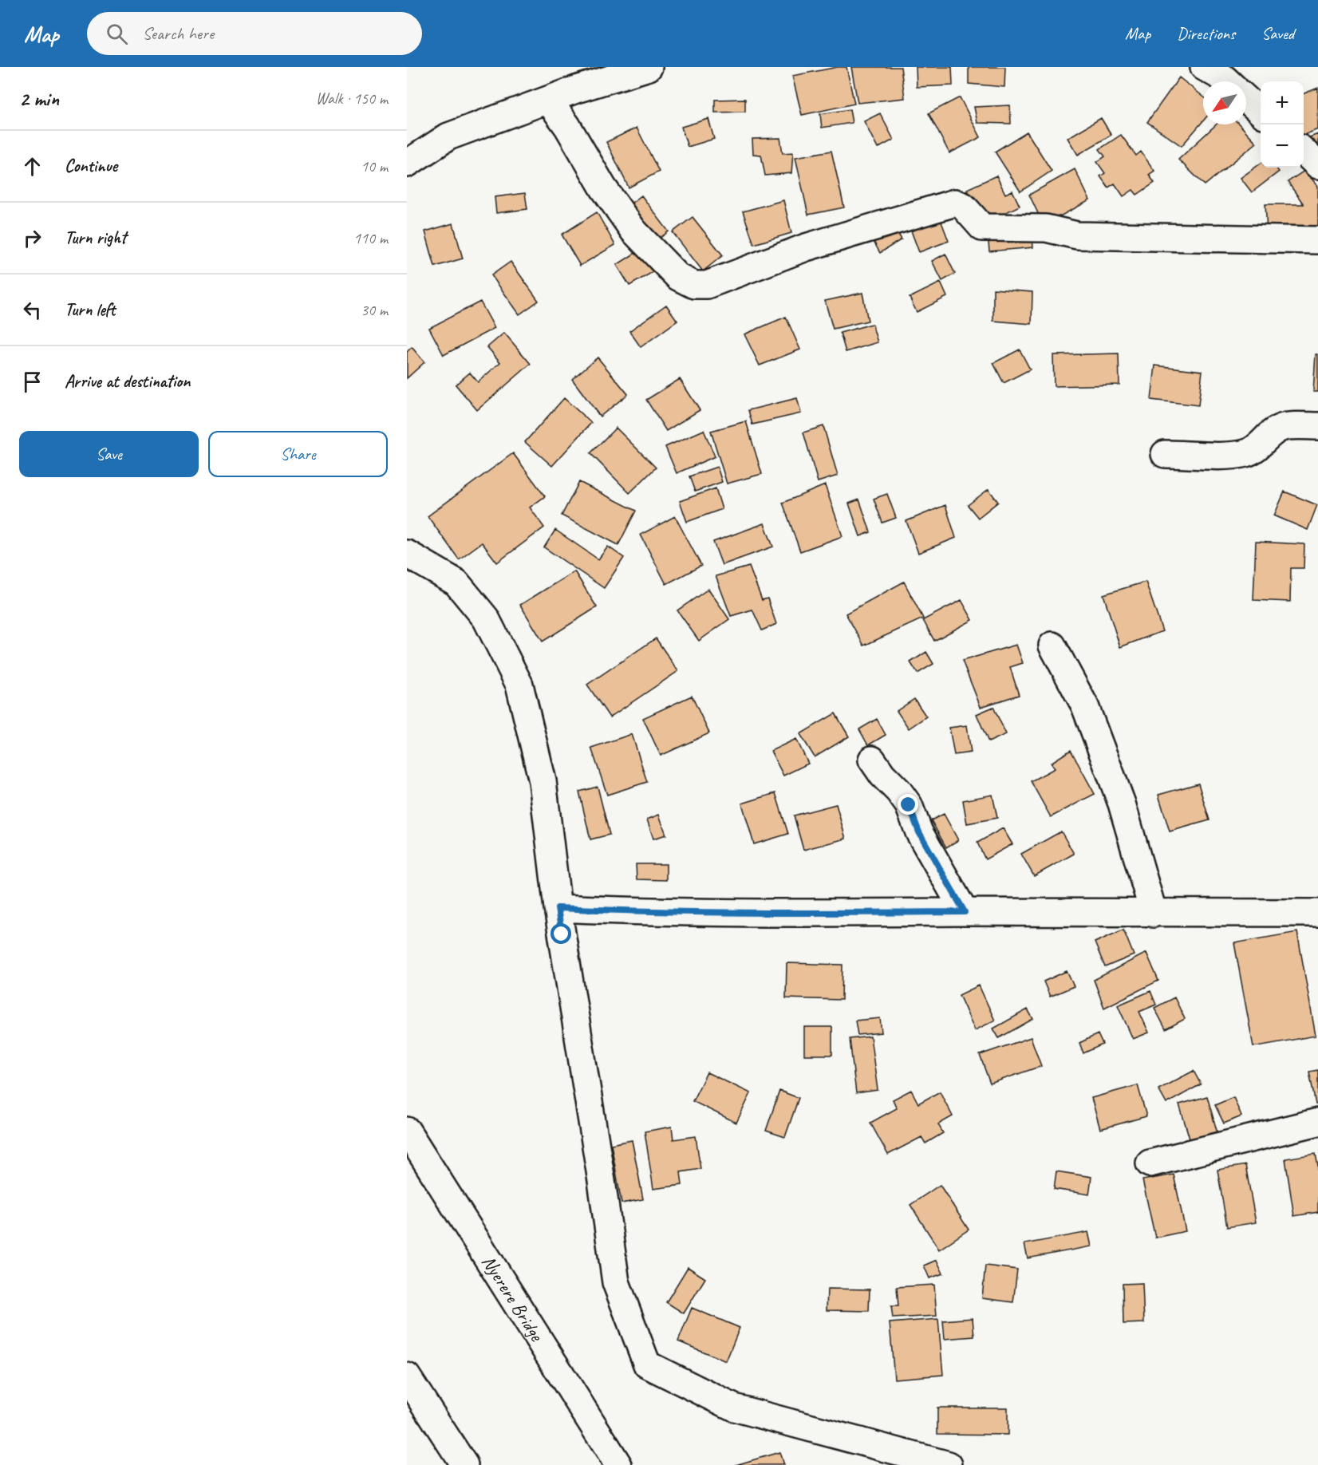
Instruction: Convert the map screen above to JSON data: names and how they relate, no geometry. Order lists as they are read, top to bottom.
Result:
{
  "streets": {
    "street": ["Nyerere Bridge"]
  },
  "north": "bottom left",
  "page": {
    "header": "Map",
    "search": "Search here",
    "nav": ["Map", "Directions", "Saved"],
    "heading": ["2 min", "Walk · 150 m"],
    "map_buttons": ["+", "−"],
    "list": [
      ["Continue", "10 m"],
      ["Turn right", "110 m"],
      ["Turn left", "30 m"],
      "Arrive at destination"
    ],
    "buttons": ["Save", "Share"]
  }
}
